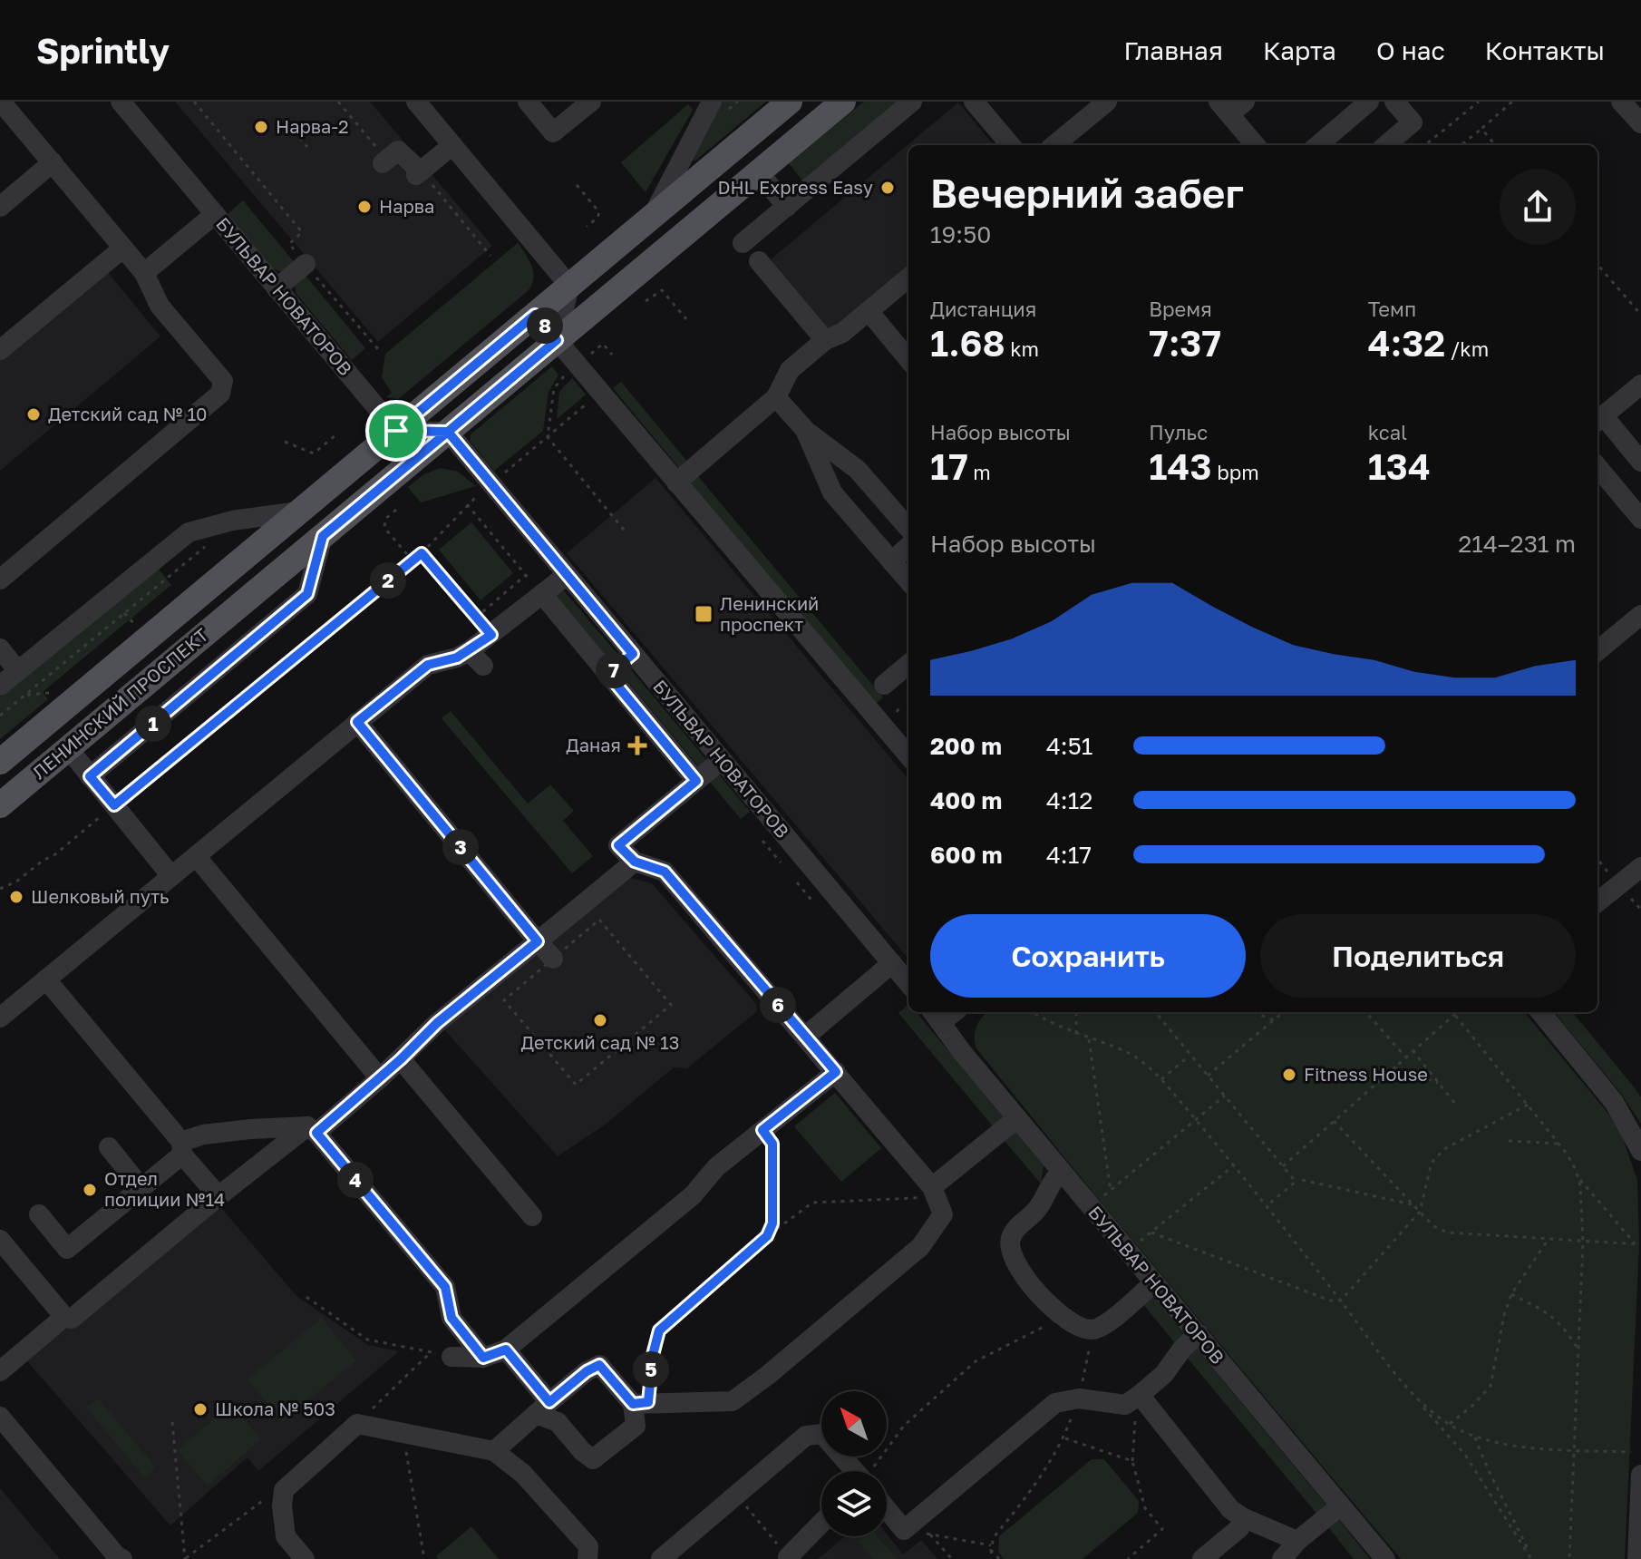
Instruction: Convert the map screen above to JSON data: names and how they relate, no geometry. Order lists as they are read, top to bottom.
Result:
{
  "streets": {
    "main road": ["ЛЕНИНСКИЙ ПРОСПЕКТ"],
    "street": ["БУЛЬВАР НОВАТОРОВ"]
  },
  "crossings": [
    ["БУЛЬВАР НОВАТОРОВ", "ЛЕНИНСКИЙ ПРОСПЕКТ"]
  ],
  "places": {
    "other": [
      "Нарва-2",
      "DHL Express Easy",
      "Нарва",
      "Детский сад № 10",
      "Шелковый путь",
      "Детский сад № 13",
      "Fitness House",
      "Отдел полиции №14",
      "Школа № 503"
    ],
    "transit": ["Ленинский проспект"],
    "health": ["Даная"]
  },
  "north": "top left",
  "page": {
    "header": "Sprintly",
    "nav": [
      "Главная",
      "Карта",
      "О нас",
      "Контакты"
    ],
    "heading": ["Вечерний забег", "19:50"],
    "stats": [
      ["Дистанция", "1.68 km"],
      ["Время", "7:37"],
      ["Темп", "4:32 /km"],
      ["Набор высоты", "17 m"],
      ["Пульс", "143 bpm"],
      ["kcal", "134"]
    ],
    "pins": [
      "8",
      "2",
      "7",
      "1",
      "3",
      "6",
      "4",
      "5"
    ],
    "chart": ["Набор высоты", "214–231 m"],
    "list": [
      {
        "name": "200 m",
        "note": "4:51"
      },
      {
        "name": "400 m",
        "note": "4:12"
      },
      {
        "name": "600 m",
        "note": "4:17"
      }
    ],
    "buttons": ["Сохранить", "Поделиться"]
  }
}
